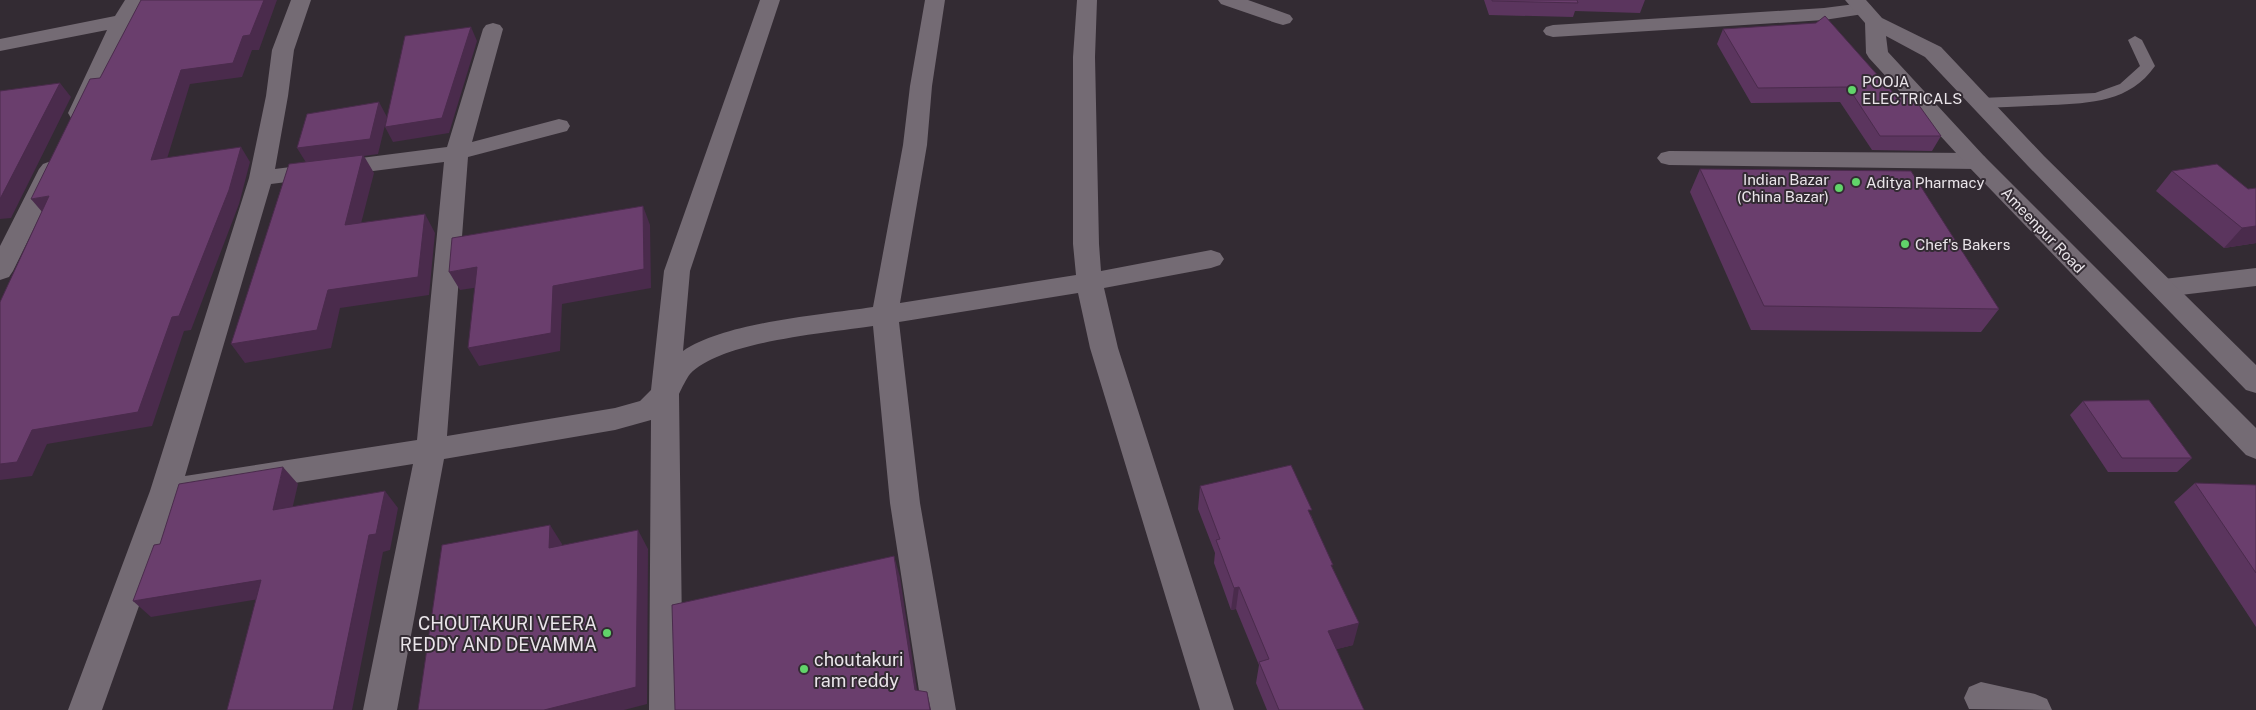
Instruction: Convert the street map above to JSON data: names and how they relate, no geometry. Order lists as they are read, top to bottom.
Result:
{
  "streets": {
    "street": ["Ameenpur Road"]
  },
  "places": [
    "POOJA ELECTRICALS",
    "Aditya Pharmacy",
    "Indian Bazar (China Bazar)",
    "Chef's Bakers",
    "CHOUTAKURI VEERA REDDY AND DEVAMMA",
    "choutakuri ram reddy"
  ]
}
